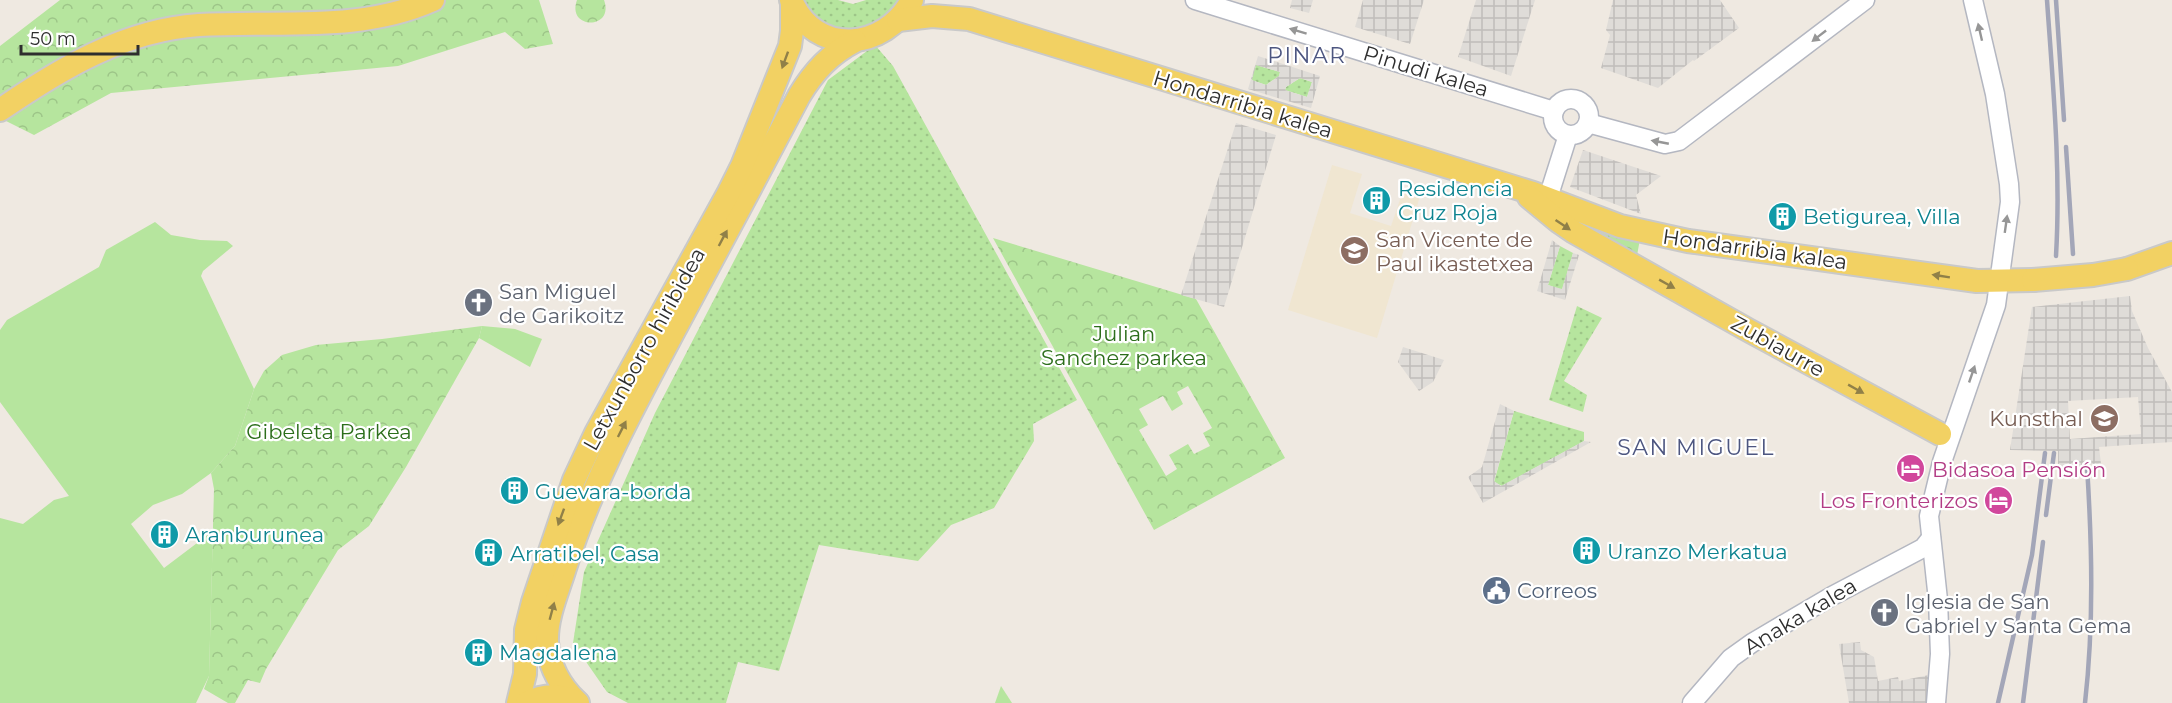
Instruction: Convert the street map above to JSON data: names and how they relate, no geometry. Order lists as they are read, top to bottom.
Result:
{
  "streets": {
    "main road": ["Hondarribia kalea", "Zubiaurre", "Letxunborro hiribidea"],
    "street": ["Pinudi kalea", "Anaka kalea"]
  },
  "crossings": [
    ["Hondarribia kalea", "Zubiaurre"]
  ],
  "one_way": ["Pinudi kalea", "Zubiaurre"],
  "districts": ["PINAR", "SAN MIGUEL"],
  "parks": ["Julian Sanchez parkea", "Gibeleta Parkea"],
  "places": {
    "building": [
      "Residencia Cruz Roja",
      "Betigurea, Villa",
      "Guevara-borda",
      "Aranburunea",
      "Uranzo Merkatua",
      "Arratibel, Casa",
      "Magdalena"
    ],
    "school or university": ["San Vicente de Paul ikastetxea", "Kunsthal"],
    "church": ["San Miguel de Garikoitz", "Iglesia de San Gabriel y Santa Gema"],
    "hotel": ["Bidasoa Pensión", "Los Fronterizos"],
    "public building": ["Correos"]
  },
  "scale_bar": "50 m"
}
